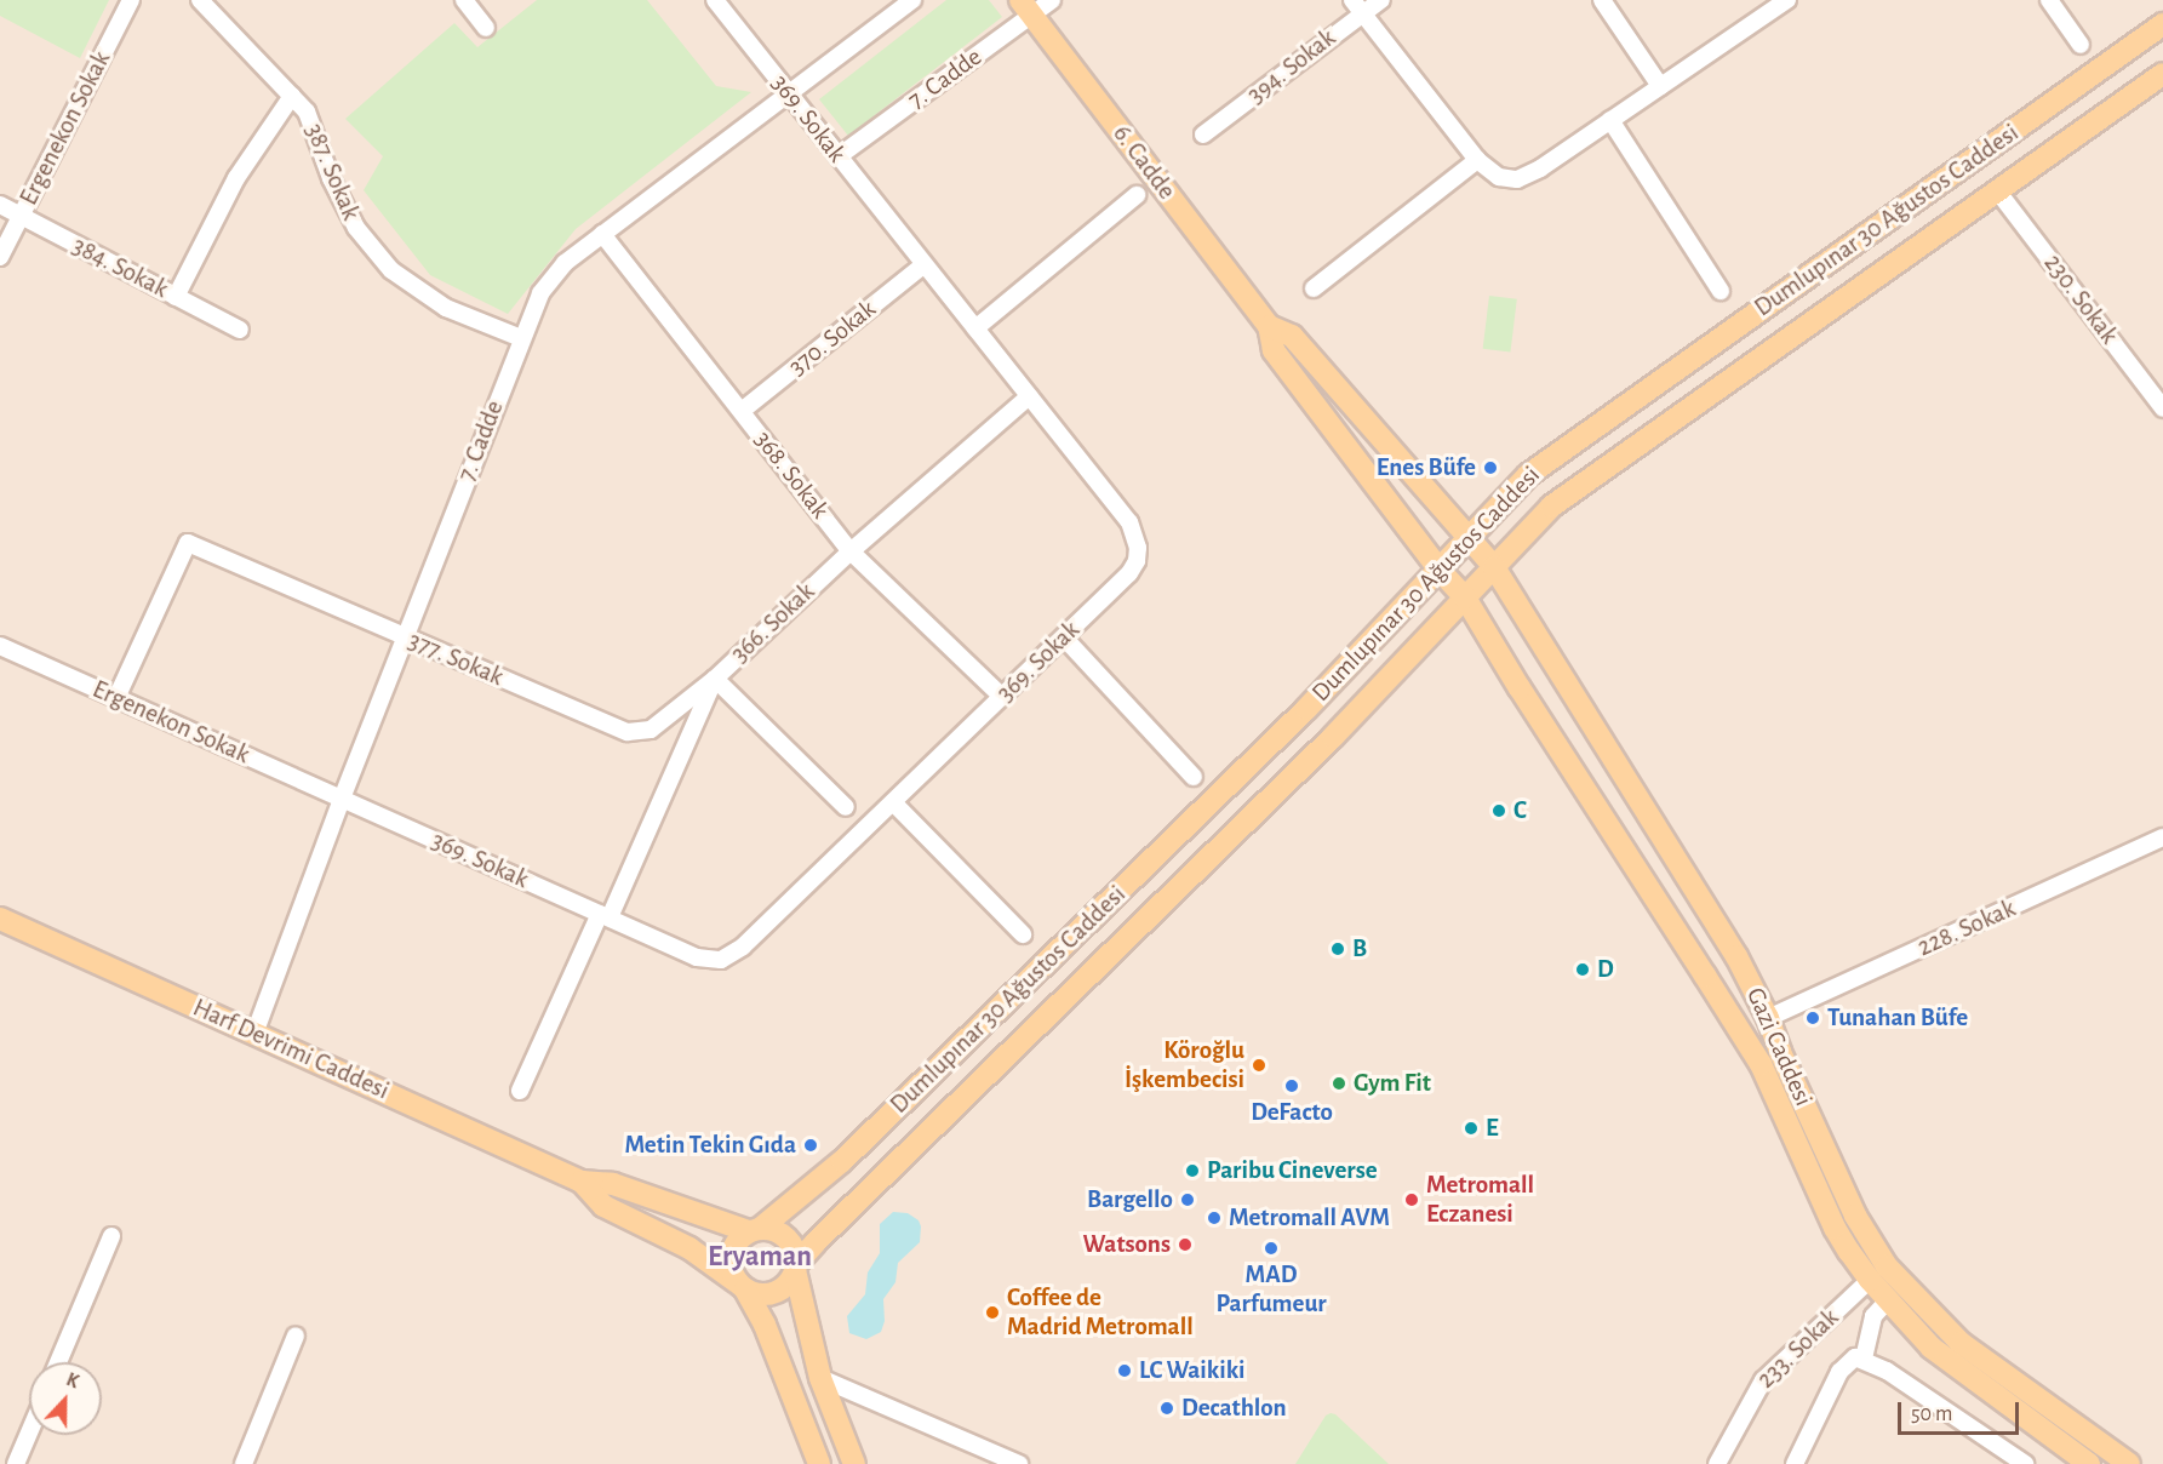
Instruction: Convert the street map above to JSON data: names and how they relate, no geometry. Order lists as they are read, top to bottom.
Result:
{
  "streets": {
    "main road": [
      "6. Cadde",
      "Dumlupınar 30 Ağustos Caddesi",
      "Gazi Caddesi",
      "Harf Devrimi Caddesi"
    ],
    "street": [
      "394. Sokak",
      "7. Cadde",
      "369. Sokak",
      "Ergenekon Sokak",
      "387. Sokak",
      "384. Sokak",
      "230. Sokak",
      "370. Sokak",
      "368. Sokak",
      "366. Sokak",
      "377. Sokak",
      "228. Sokak",
      "233. Sokak"
    ]
  },
  "crossings": [
    ["7. Cadde", "369. Sokak"],
    ["7. Cadde", "Ergenekon Sokak"],
    ["7. Cadde", "6. Cadde"],
    ["7. Cadde", "387. Sokak"],
    ["7. Cadde", "368. Sokak"],
    ["7. Cadde", "377. Sokak"],
    ["7. Cadde", "Harf Devrimi Caddesi"],
    ["369. Sokak", "Ergenekon Sokak"],
    ["369. Sokak", "370. Sokak"],
    ["369. Sokak", "368. Sokak"],
    ["369. Sokak", "366. Sokak"],
    ["Ergenekon Sokak", "384. Sokak"],
    ["Ergenekon Sokak", "377. Sokak"],
    ["6. Cadde", "Dumlupınar 30 Ağustos Caddesi"],
    ["6. Cadde", "Gazi Caddesi"],
    ["Dumlupınar 30 Ağustos Caddesi", "230. Sokak"],
    ["Dumlupınar 30 Ağustos Caddesi", "Gazi Caddesi"],
    ["Dumlupınar 30 Ağustos Caddesi", "Harf Devrimi Caddesi"],
    ["370. Sokak", "368. Sokak"],
    ["368. Sokak", "366. Sokak"],
    ["366. Sokak", "377. Sokak"],
    ["228. Sokak", "Gazi Caddesi"],
    ["Gazi Caddesi", "233. Sokak"]
  ],
  "districts": ["Eryaman"],
  "places": [
    "Enes Büfe",
    "C",
    "B",
    "D",
    "Tunahan Büfe",
    "Köroğlu İşkembecisi",
    "Gym Fit",
    "DeFacto",
    "E",
    "Metin Tekin Gıda",
    "Paribu Cineverse",
    "Bargello",
    "Metromall Eczanesi",
    "Metromall AVM",
    "Watsons",
    "MAD Parfumeur",
    "Coffee de Madrid Metromall",
    "LC Waikiki",
    "Decathlon"
  ],
  "scale_bar": "50 m",
  "north": "top"
}
